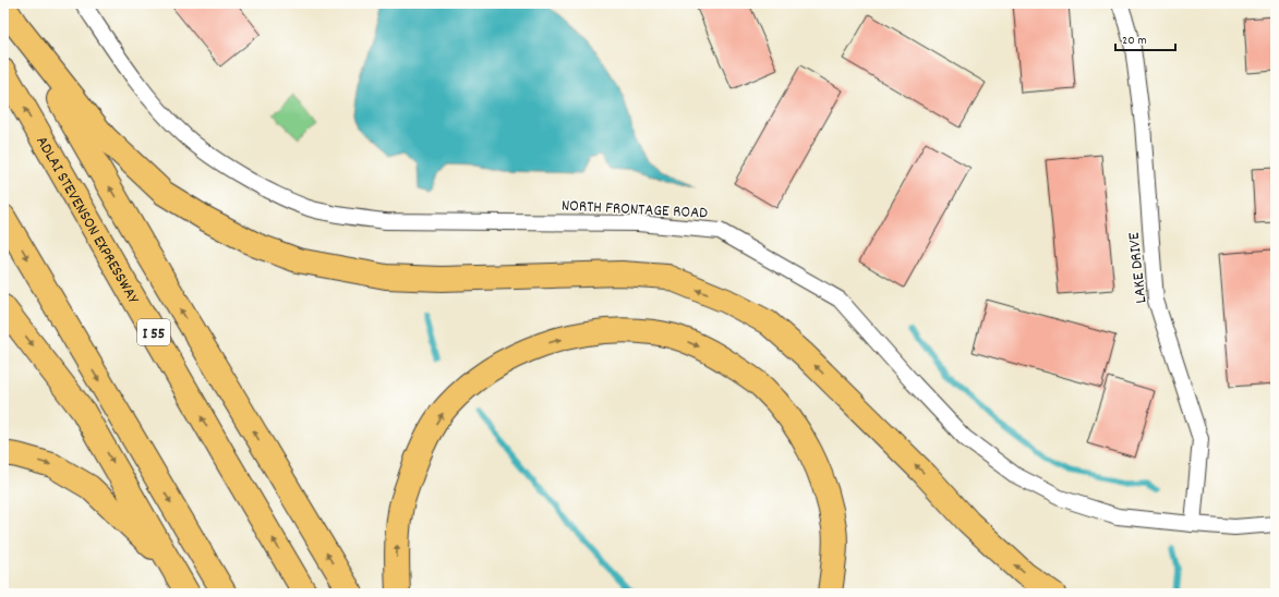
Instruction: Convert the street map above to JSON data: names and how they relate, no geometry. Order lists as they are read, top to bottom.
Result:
{
  "streets": {
    "highway": ["ADLAI STEVENSON EXPRESSWAY", "I 55"],
    "street": ["NORTH FRONTAGE ROAD", "LAKE DRIVE"]
  },
  "crossings": [
    ["NORTH FRONTAGE ROAD", "LAKE DRIVE"]
  ],
  "scale_bar": "20 m"
}
